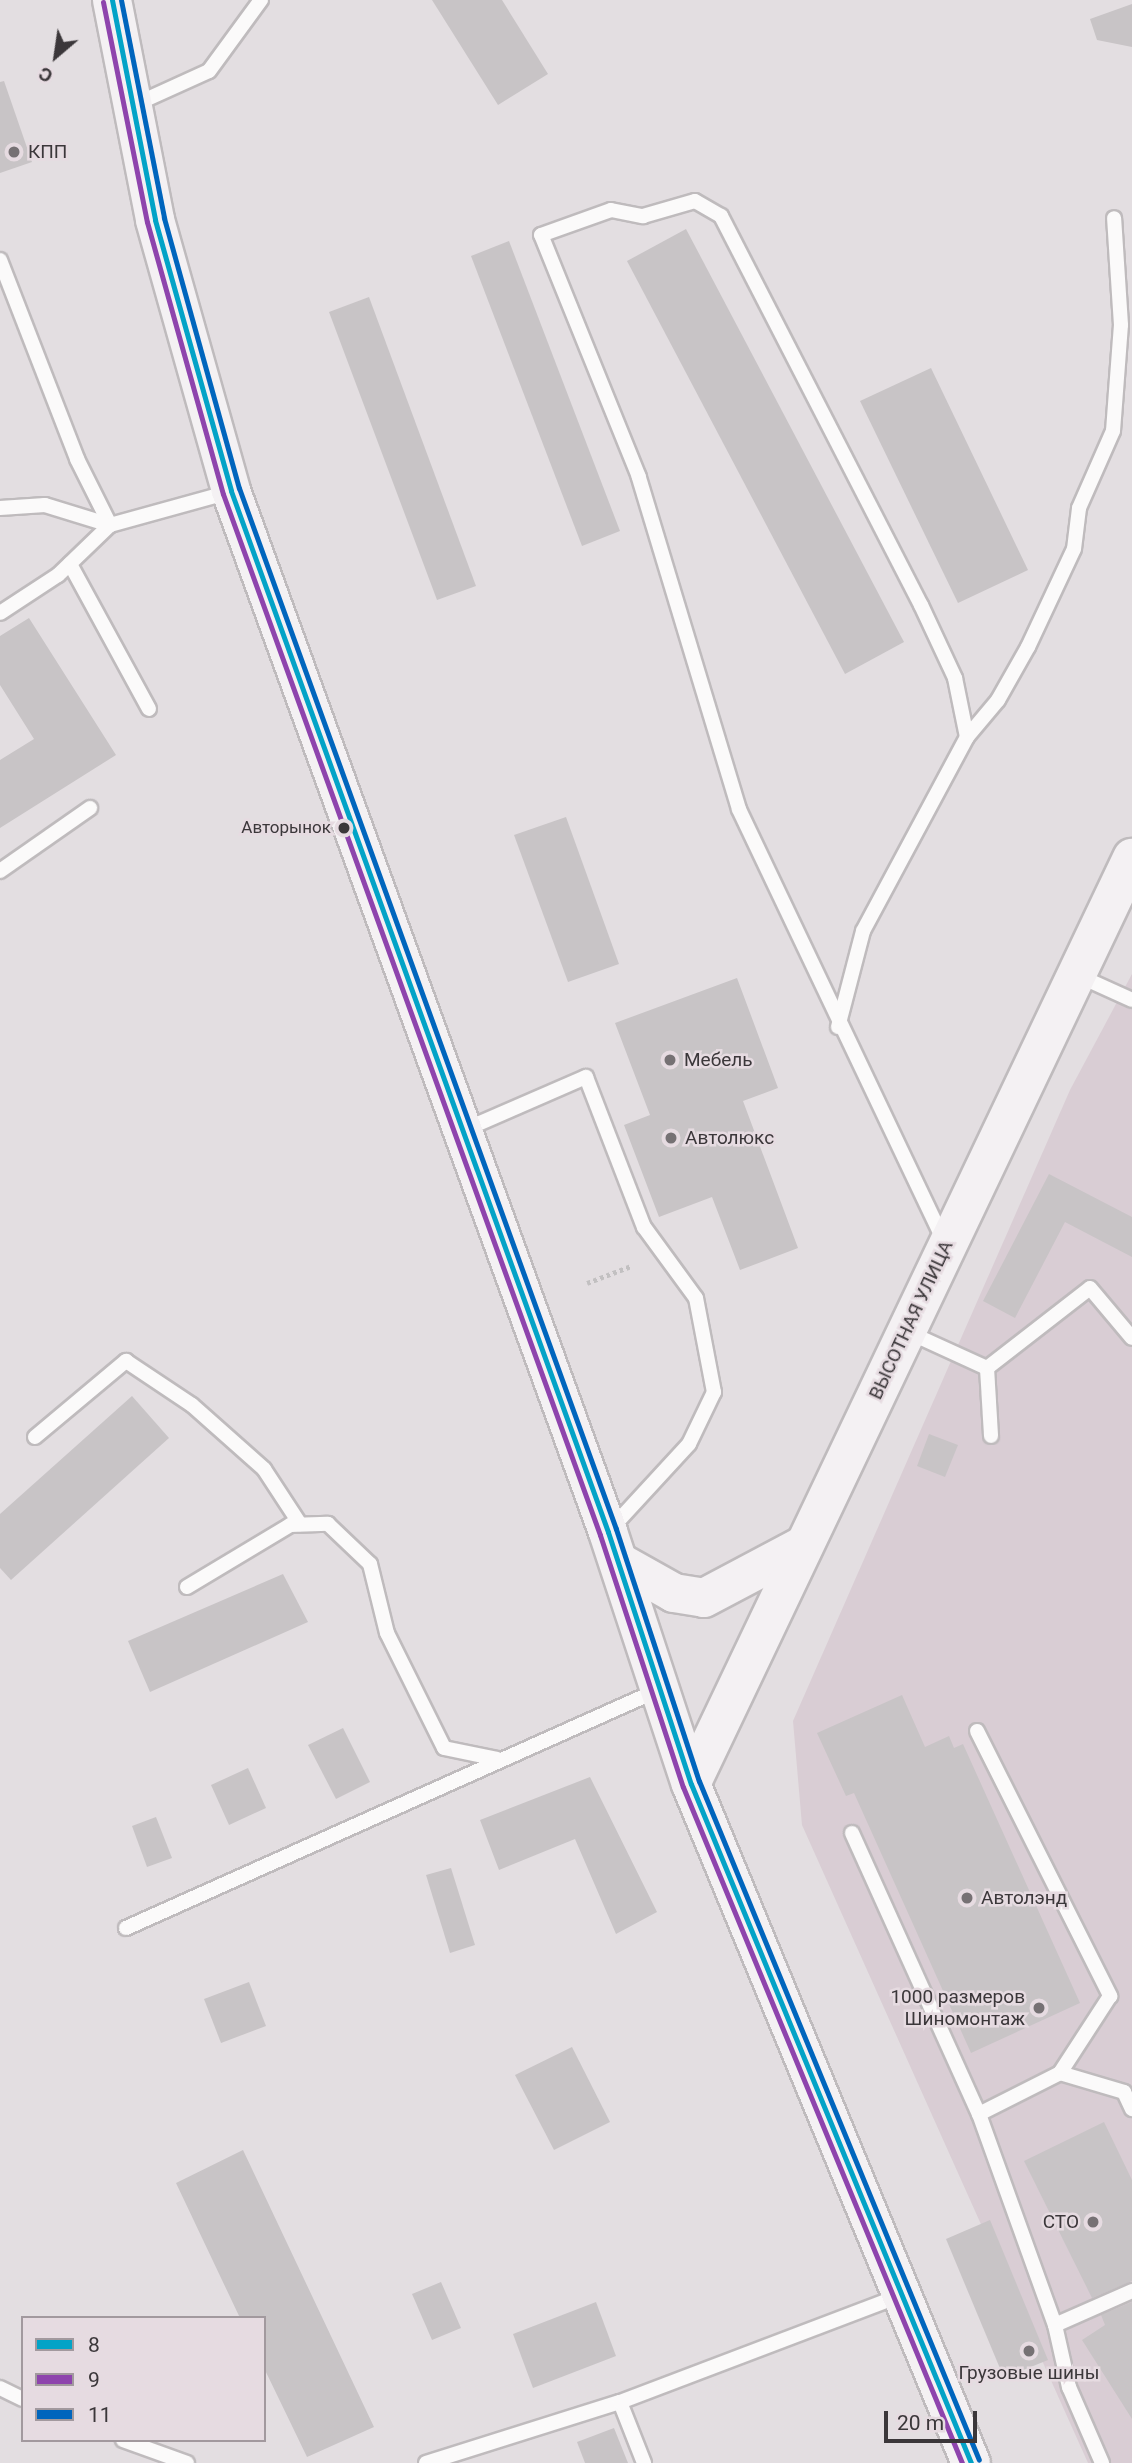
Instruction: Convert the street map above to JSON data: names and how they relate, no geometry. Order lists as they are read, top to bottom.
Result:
{
  "streets": {
    "street": ["ВЫСОТНАЯ УЛИЦА"]
  },
  "places": [
    "КПП",
    "Авторынок",
    "Мебель",
    "Автолюкс",
    "Автолэнд",
    "1000 размеров Шиномонтаж",
    "СТО",
    "Грузовые шины"
  ],
  "lines": ["transit line 8", "transit line 11", "transit line 9"],
  "legend": ["8", "9", "11"],
  "scale_bar": "20 m",
  "north": "bottom left"
}
